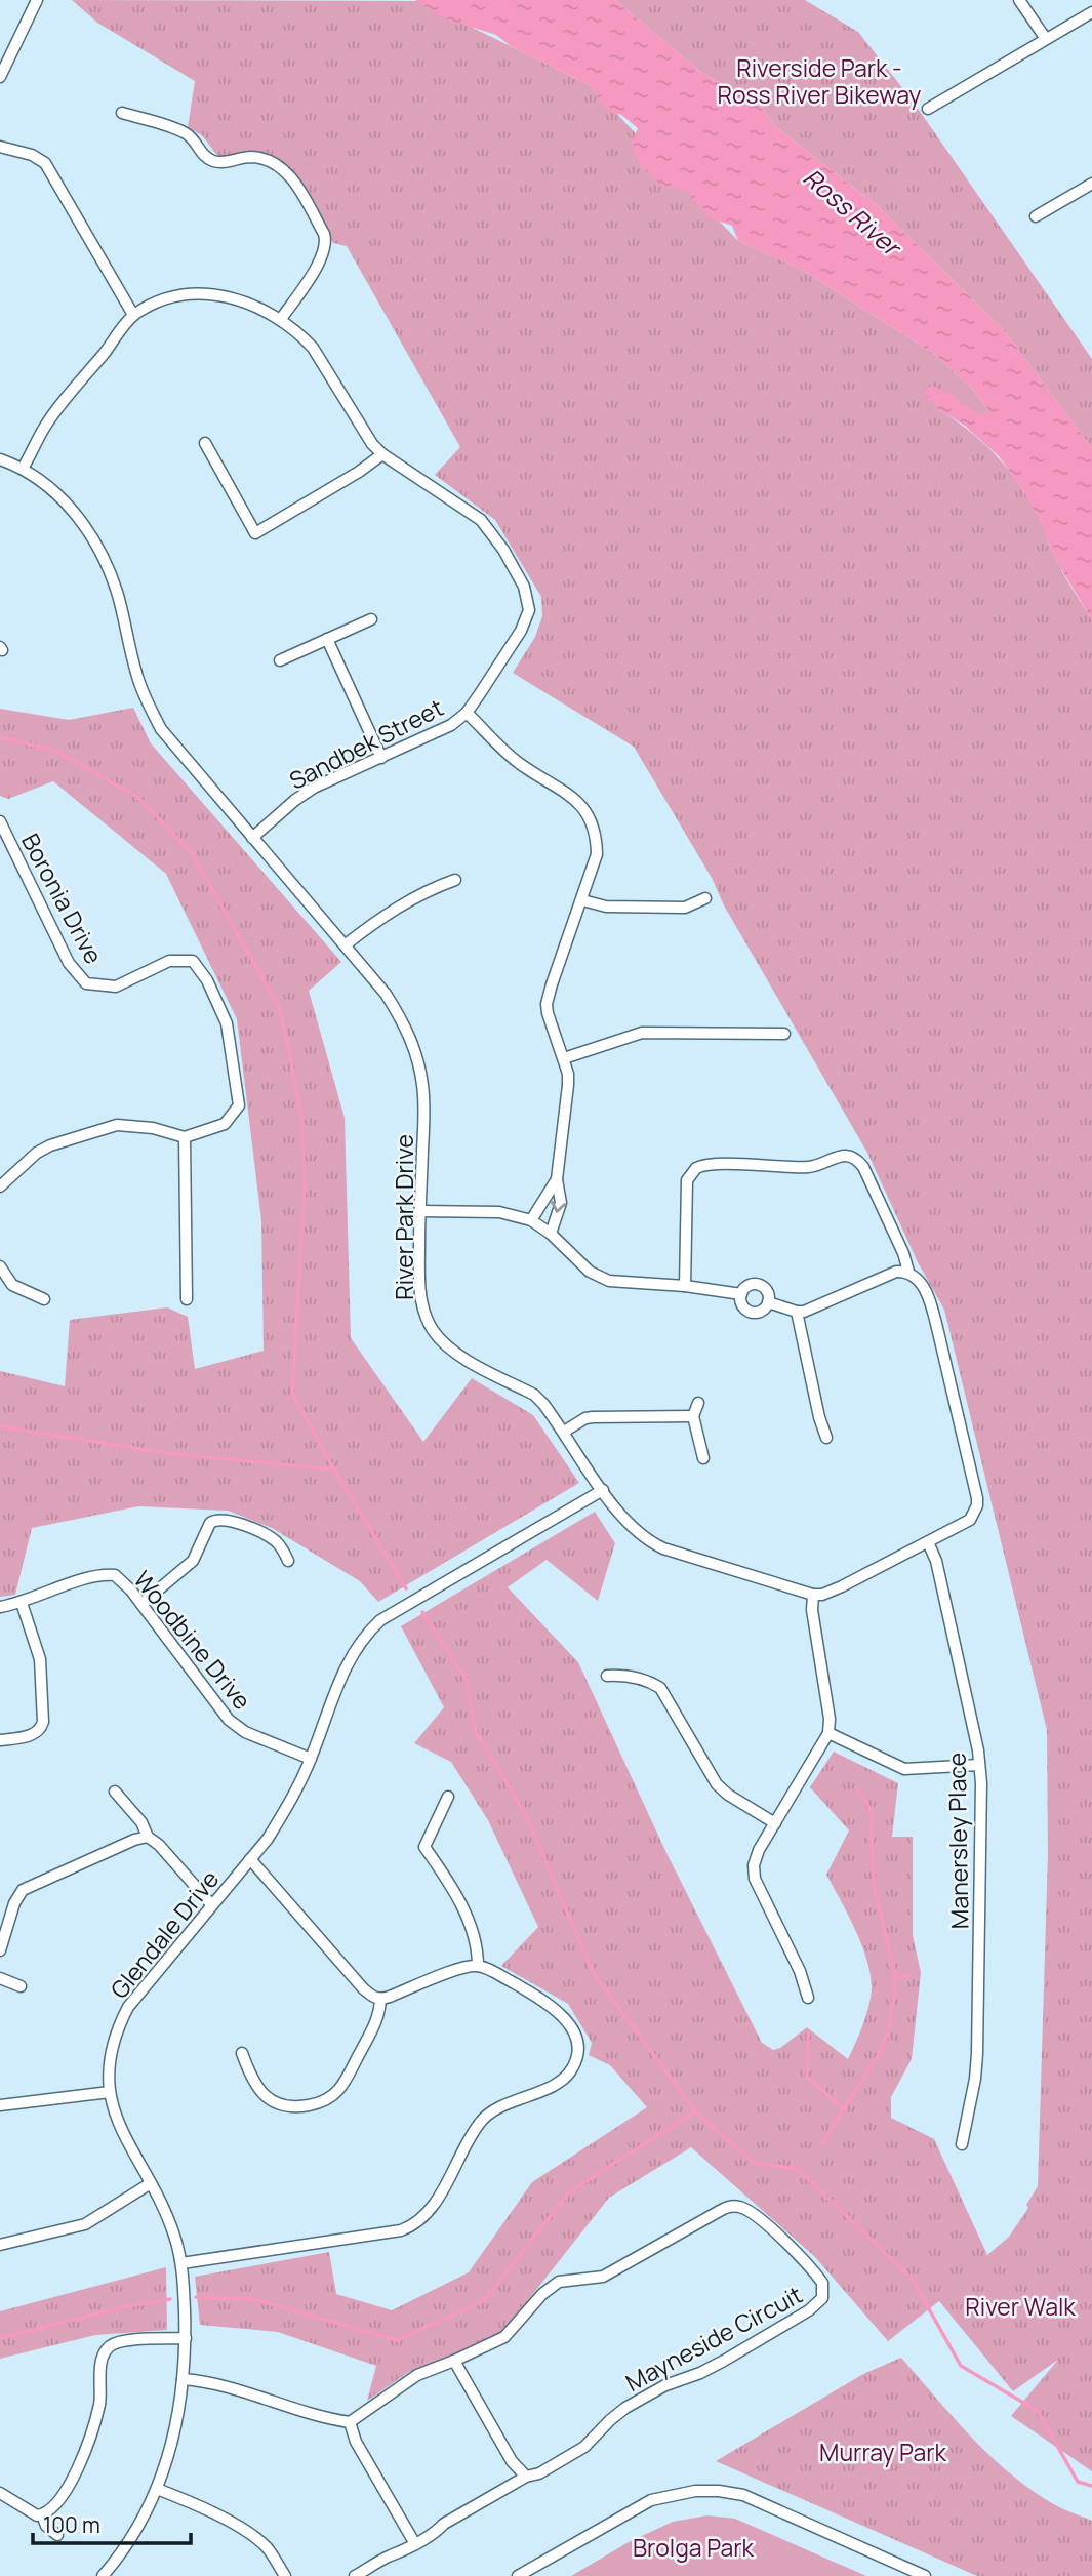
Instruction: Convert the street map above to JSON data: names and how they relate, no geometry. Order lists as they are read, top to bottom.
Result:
{
  "streets": {
    "street": [
      "Sandbek Street",
      "Boronia Drive",
      "River Park Drive",
      "Woodbine Drive",
      "Manersley Place",
      "Glendale Drive",
      "Mayneside Circuit"
    ]
  },
  "crossings": [
    ["Sandbek Street", "River Park Drive"],
    ["River Park Drive", "Glendale Drive"],
    ["Woodbine Drive", "Glendale Drive"]
  ],
  "water": ["Ross River"],
  "parks": [
    "Riverside Park - Ross River Bikeway",
    "River Walk",
    "Murray Park",
    "Brolga Park"
  ],
  "scale_bar": "100 m"
}
